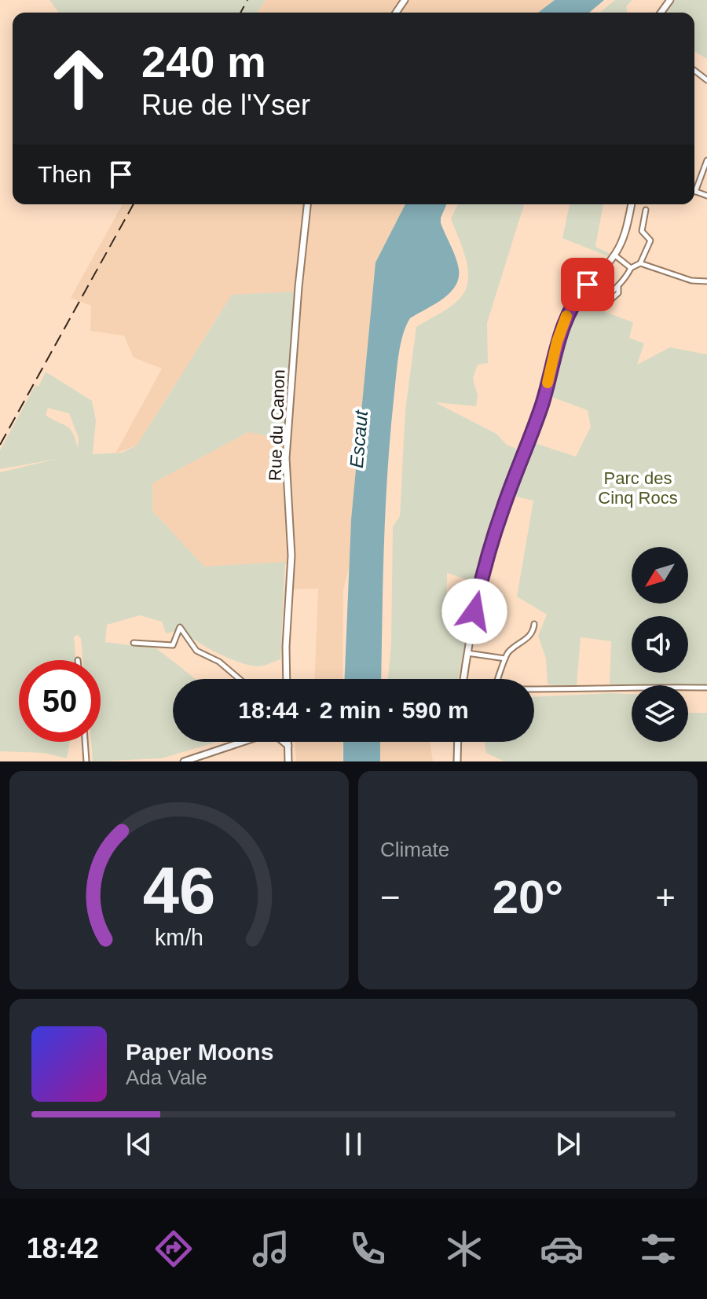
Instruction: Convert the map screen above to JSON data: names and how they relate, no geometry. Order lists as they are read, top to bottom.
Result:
{
  "streets": {
    "main road": ["Rue du Canon"]
  },
  "water": ["Escaut"],
  "parks": ["Parc des Cinq Rocs"],
  "north": "bottom left",
  "page": {
    "turn": ["240 m", "Rue de l'Yser"],
    "then": "Then",
    "limit": "50",
    "trip": "18:44 · 2 min · 590 m",
    "tile": "Climate",
    "heat": ["−", "20°", "+"],
    "song": ["Paper Moons", "Ada Vale"],
    "tabs": "18:42",
    "gauge": ["46", "km/h"]
  }
}
